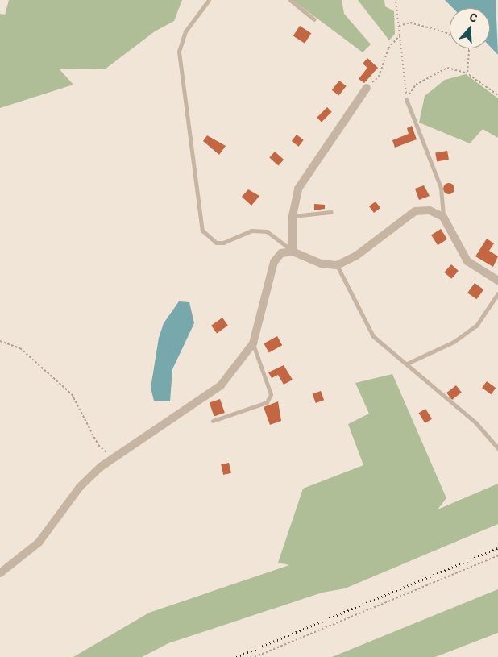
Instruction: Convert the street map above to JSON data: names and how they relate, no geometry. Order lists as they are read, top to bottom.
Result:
{
  "north": "top"
}
